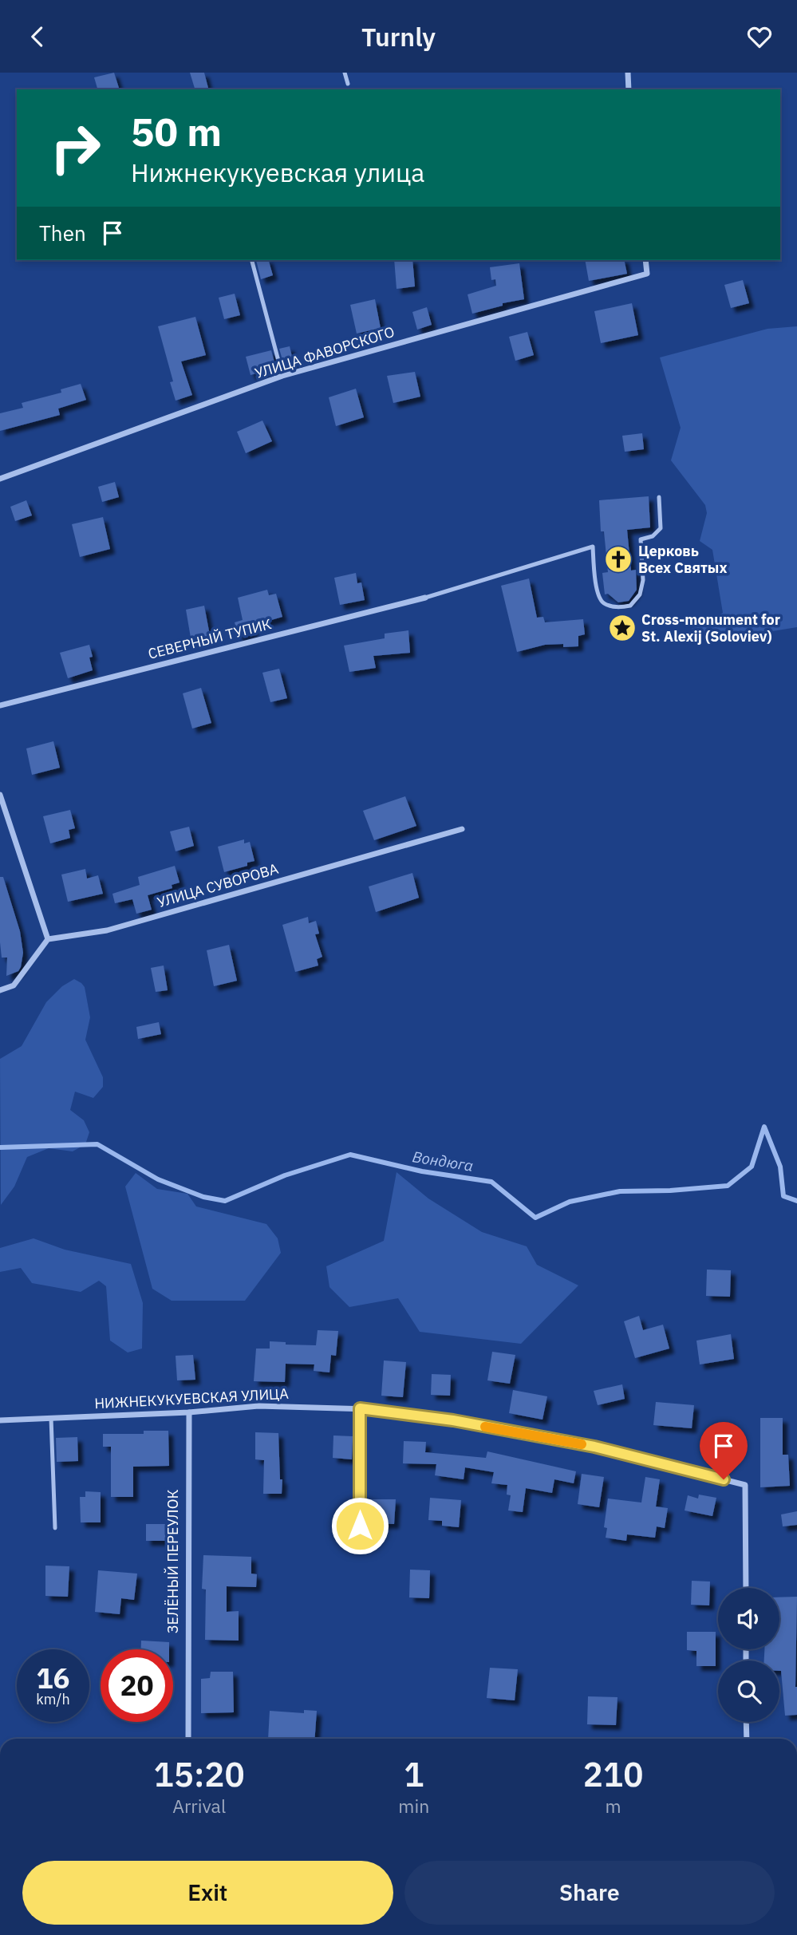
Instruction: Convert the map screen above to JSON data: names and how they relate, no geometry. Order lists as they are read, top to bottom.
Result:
{
  "streets": {
    "street": [
      "УЛИЦА ФАВОРСКОГО",
      "СЕВЕРНЫЙ ТУПИК",
      "УЛИЦА СУВОРОВА",
      "НИЖНЕКУКУЕВСКАЯ УЛИЦА",
      "ЗЕЛЁНЫЙ ПЕРЕУЛОК"
    ]
  },
  "crossings": [
    ["НИЖНЕКУКУЕВСКАЯ УЛИЦА", "ЗЕЛЁНЫЙ ПЕРЕУЛОК"]
  ],
  "water": ["Вондюга"],
  "places": {
    "church": ["Церковь Всех Святых"],
    "place": ["Cross-monument for St. Alexij (Soloviev)"]
  },
  "page": {
    "header": "Turnly",
    "turn": ["50 m", "Нижнекукуевская улица"],
    "then": "Then",
    "speed": "16 km/h",
    "limit": "20",
    "eta": [
      "15:20",
      "Arrival",
      "1",
      "min",
      "210",
      "m"
    ],
    "buttons": ["Exit", "Share"]
  }
}
